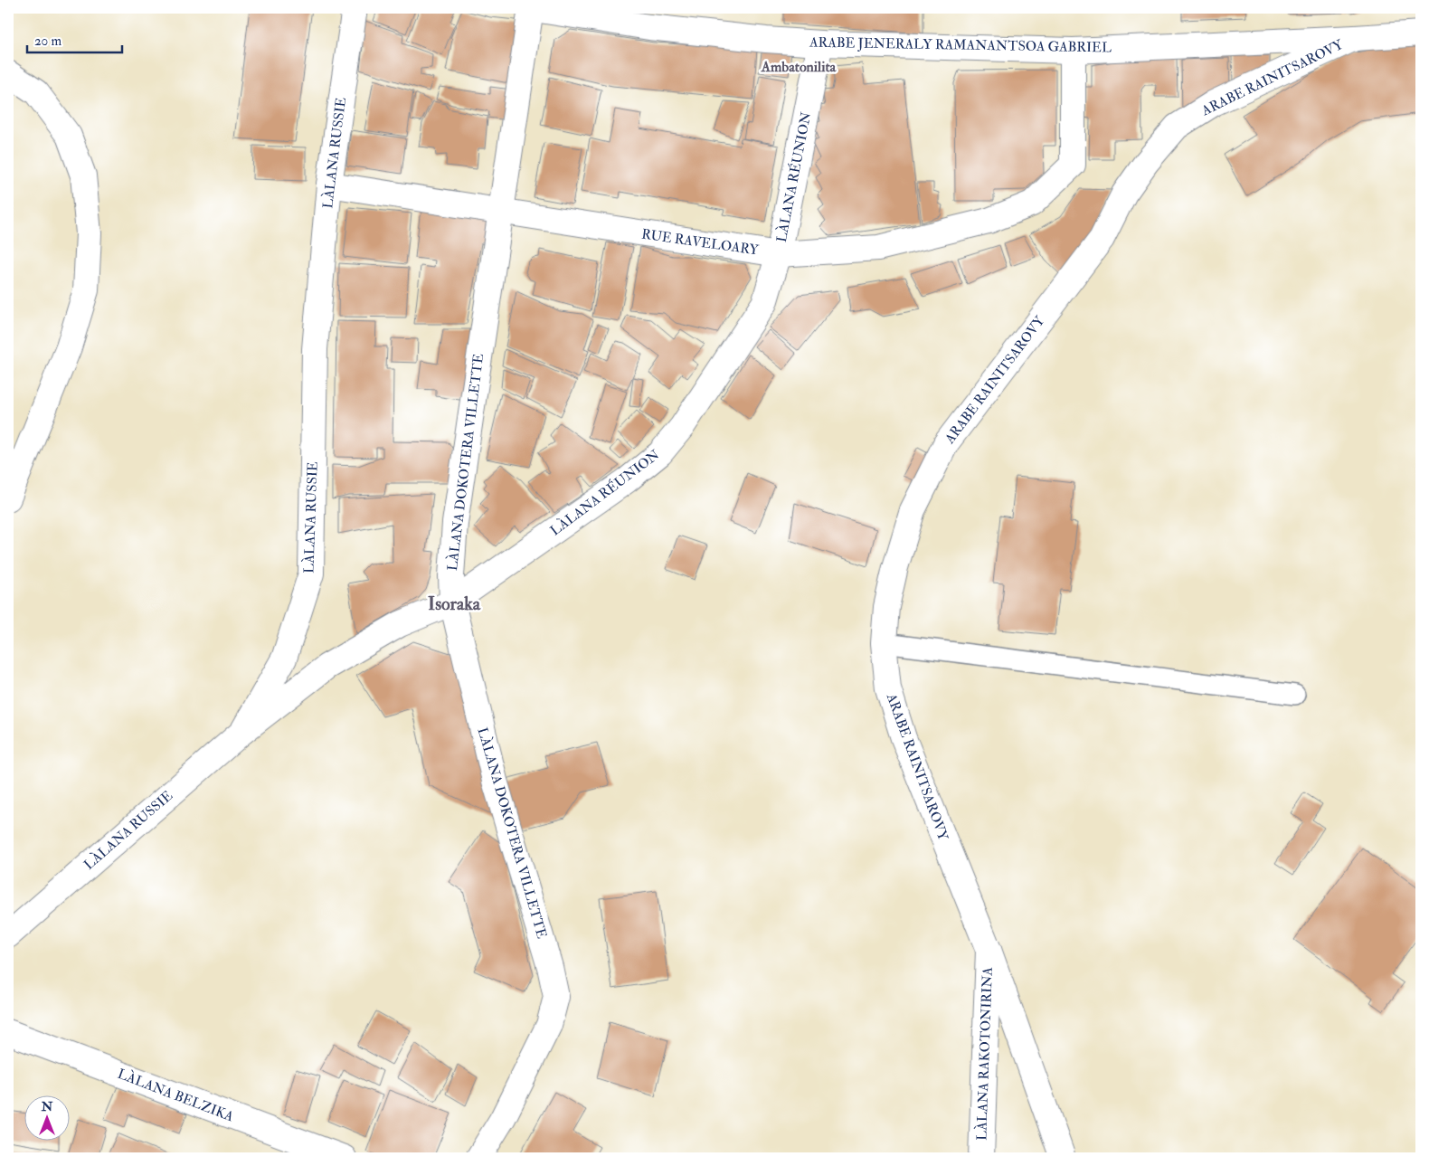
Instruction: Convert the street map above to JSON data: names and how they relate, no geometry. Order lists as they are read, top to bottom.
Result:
{
  "streets": {
    "street": [
      "ARABE JENERALY RAMANANTSOA GABRIEL",
      "ARABE RAINITSAROVY",
      "LÀLANA RUSSIE",
      "LÀLANA RÉUNION",
      "RUE RAVELOARY",
      "LÀLANA DOKOTERA VILLETTE",
      "LÀLANA RAKOTONIRINA",
      "LÀLANA BELZIKA"
    ]
  },
  "crossings": [
    ["ARABE JENERALY RAMANANTSOA GABRIEL", "ARABE RAINITSAROVY"],
    ["ARABE JENERALY RAMANANTSOA GABRIEL", "LÀLANA RÉUNION"],
    ["ARABE JENERALY RAMANANTSOA GABRIEL", "RUE RAVELOARY"],
    ["ARABE JENERALY RAMANANTSOA GABRIEL", "LÀLANA DOKOTERA VILLETTE"],
    ["ARABE RAINITSAROVY", "LÀLANA RAKOTONIRINA"],
    ["LÀLANA RUSSIE", "LÀLANA RÉUNION"],
    ["LÀLANA RUSSIE", "RUE RAVELOARY"],
    ["LÀLANA RÉUNION", "RUE RAVELOARY"],
    ["LÀLANA RÉUNION", "LÀLANA DOKOTERA VILLETTE"],
    ["RUE RAVELOARY", "LÀLANA DOKOTERA VILLETTE"]
  ],
  "districts": ["Ambatonilita", "Isoraka"],
  "scale_bar": "20 m",
  "north": "top"
}
